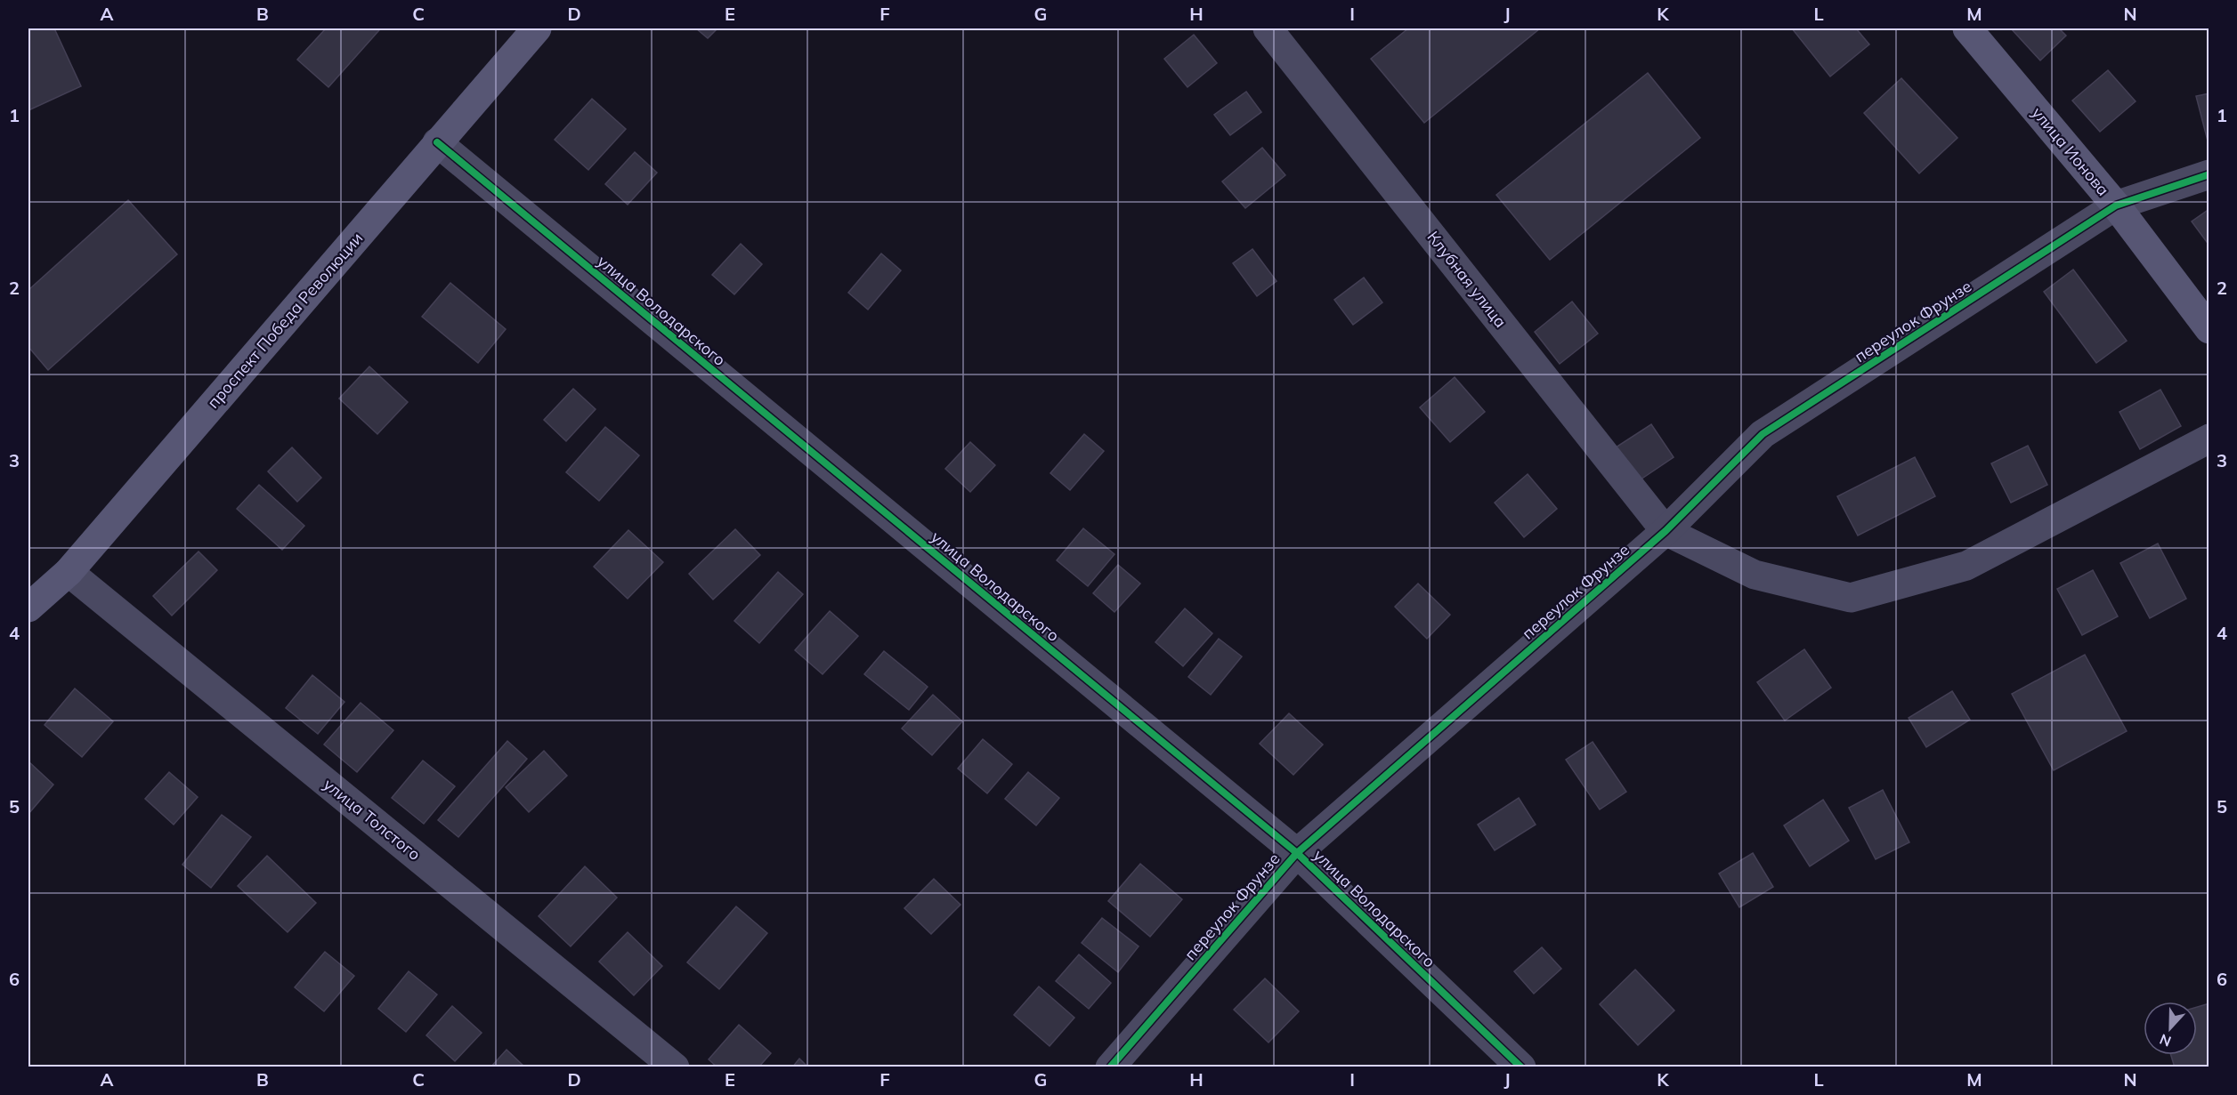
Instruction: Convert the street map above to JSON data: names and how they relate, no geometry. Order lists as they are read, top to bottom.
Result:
{
  "streets": {
    "main road": ["улица Ионова", "проспект Победа Революции"],
    "street": [
      "Клубная улица",
      "улица Володарского",
      "переулок Фрунзе",
      "улица Толстого"
    ]
  },
  "crossings": [
    ["улица Ионова", "переулок Фрунзе"],
    ["Клубная улица", "переулок Фрунзе"],
    ["улица Володарского", "проспект Победа Революции"],
    ["улица Володарского", "переулок Фрунзе"],
    ["проспект Победа Революции", "улица Толстого"]
  ],
  "north": "bottom",
  "grid": {
    "columns": [
      "A",
      "B",
      "C",
      "D",
      "E",
      "F",
      "G",
      "H",
      "I",
      "J",
      "K",
      "L",
      "M",
      "N"
    ],
    "rows": [
      "1",
      "2",
      "3",
      "4",
      "5",
      "6"
    ]
  }
}
